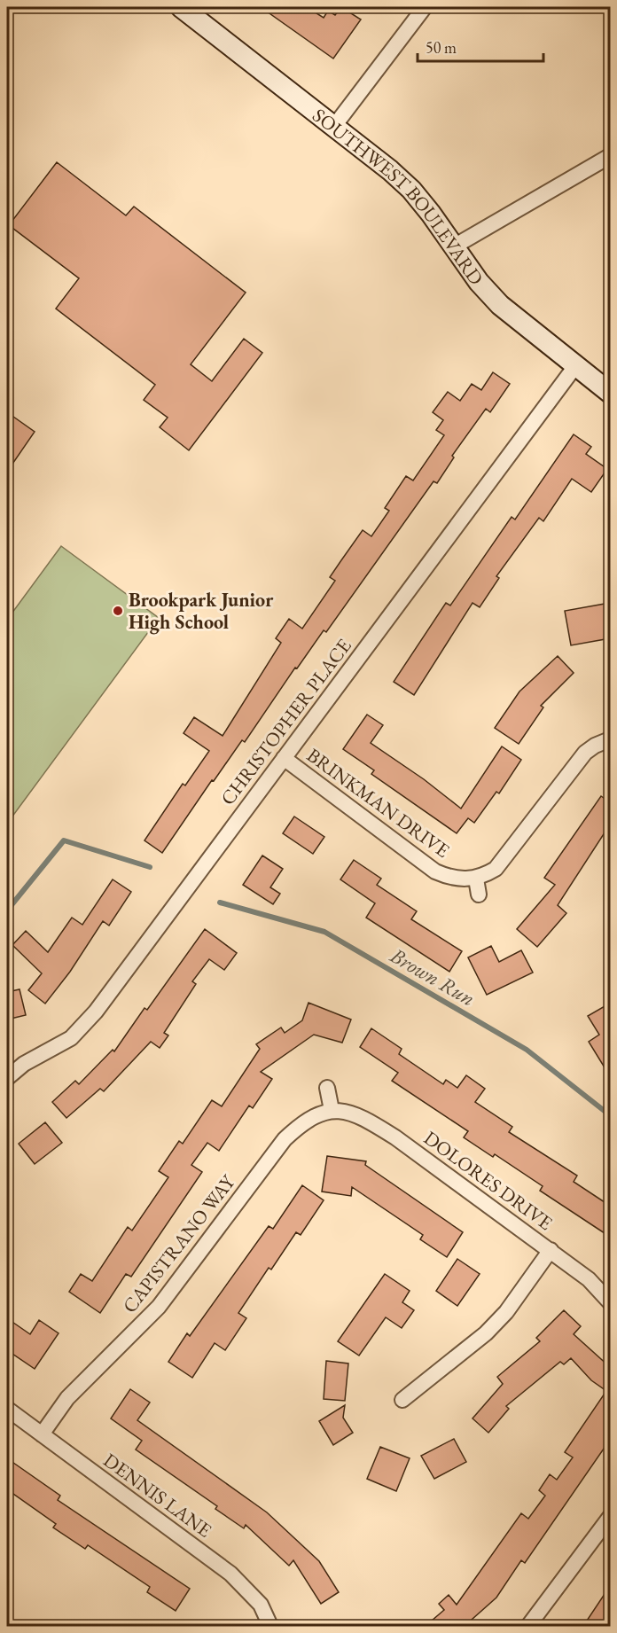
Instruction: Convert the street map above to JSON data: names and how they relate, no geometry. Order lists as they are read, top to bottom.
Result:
{
  "streets": {
    "street": [
      "SOUTHWEST BOULEVARD",
      "CHRISTOPHER PLACE",
      "BRINKMAN DRIVE",
      "DOLORES DRIVE",
      "CAPISTRANO WAY",
      "DENNIS LANE"
    ]
  },
  "crossings": [
    ["SOUTHWEST BOULEVARD", "CHRISTOPHER PLACE"],
    ["CHRISTOPHER PLACE", "BRINKMAN DRIVE"],
    ["DOLORES DRIVE", "CAPISTRANO WAY"],
    ["CAPISTRANO WAY", "DENNIS LANE"]
  ],
  "water": ["Brown Run"],
  "places": ["Brookpark Junior High School"],
  "scale_bar": "50 m"
}
